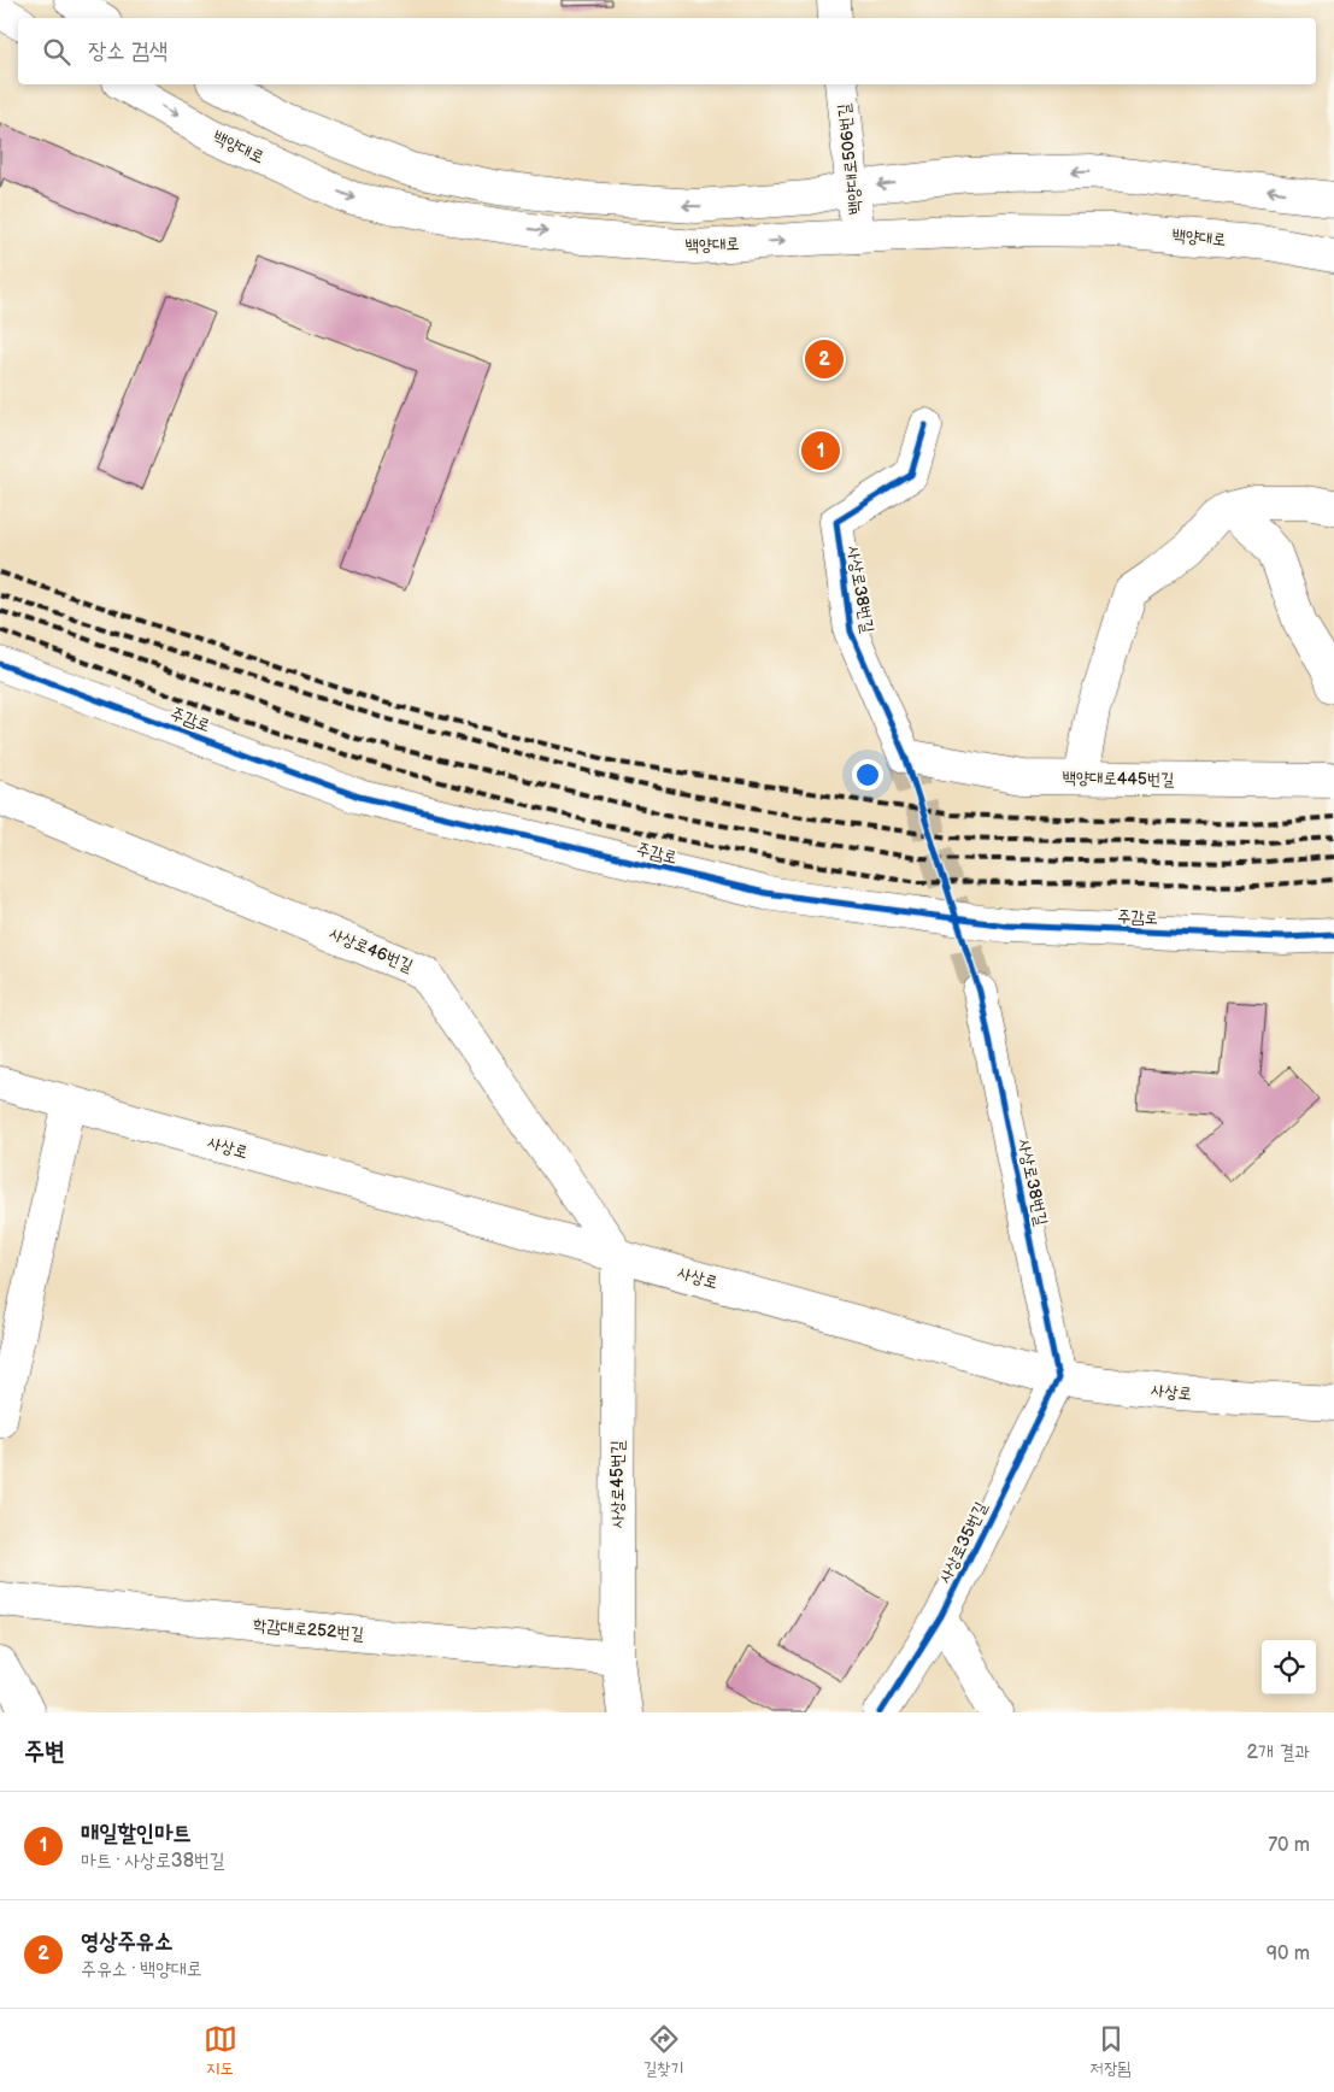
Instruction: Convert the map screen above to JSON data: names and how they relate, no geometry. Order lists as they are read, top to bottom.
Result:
{
  "streets": {
    "street": [
      "백양대로",
      "백양대로506번길",
      "사상로38번길",
      "주감로",
      "백양대로445번길",
      "사상로46번길",
      "사상로",
      "사상로45번길",
      "사상로35번길",
      "학감대로252번길"
    ]
  },
  "crossings": [
    ["백양대로", "백양대로506번길"],
    ["사상로38번길", "백양대로445번길"],
    ["사상로38번길", "사상로"],
    ["사상로38번길", "사상로35번길"],
    ["사상로46번길", "사상로"],
    ["사상로46번길", "사상로45번길"],
    ["사상로", "사상로45번길"],
    ["사상로", "사상로35번길"],
    ["사상로45번길", "학감대로252번길"]
  ],
  "page": {
    "search": "장소 검색",
    "pins": ["2", "1"],
    "heading": ["주변", "2개 결과"],
    "list": [
      {
        "mark": "1",
        "name": "매일할인마트",
        "note": "마트 · 사상로38번길",
        "value": "70 m"
      },
      {
        "mark": "2",
        "name": "영상주유소",
        "note": "주유소 · 백양대로",
        "value": "90 m"
      }
    ],
    "nav": ["지도", "길찾기", "저장됨"]
  }
}
